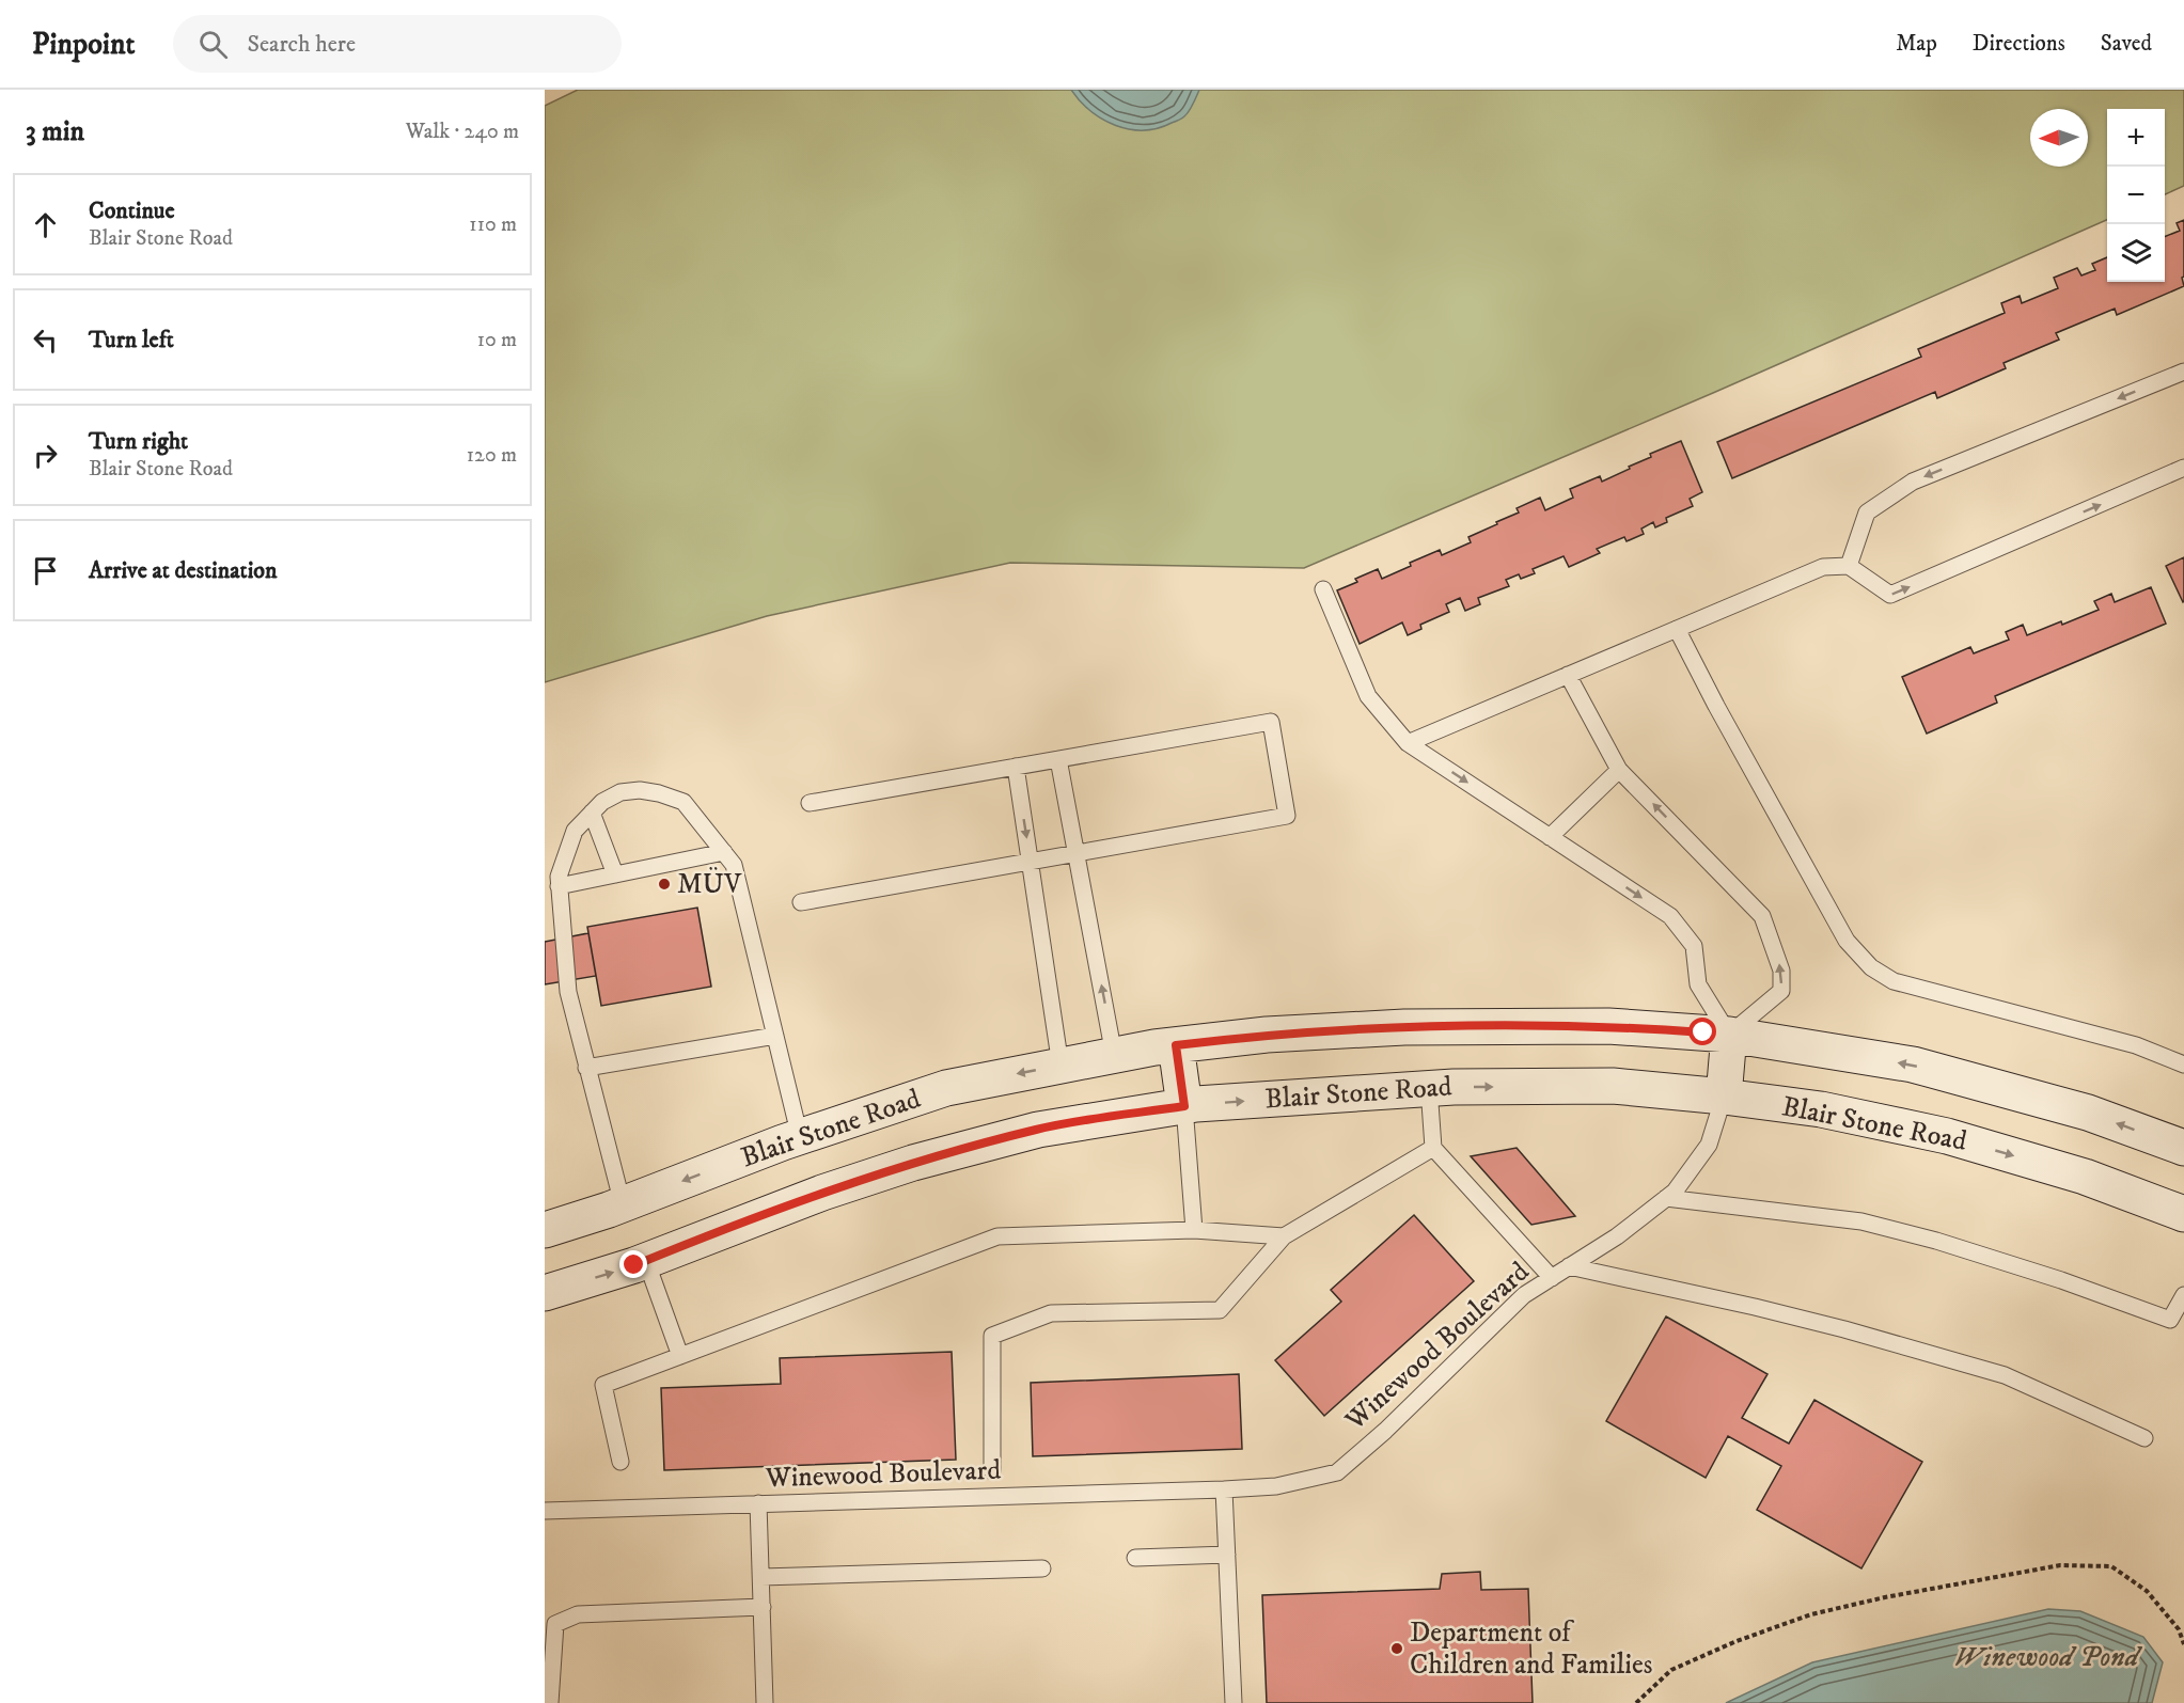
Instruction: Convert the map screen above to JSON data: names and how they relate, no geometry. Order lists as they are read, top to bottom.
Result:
{
  "streets": {
    "main road": ["Blair Stone Road"],
    "lane": ["Winewood Boulevard"]
  },
  "crossings": [
    ["Blair Stone Road", "Winewood Boulevard"]
  ],
  "water": ["Winewood Pond"],
  "places": ["MÜV", "Department of Children and Families"],
  "north": "left",
  "page": {
    "header": "Pinpoint",
    "search": "Search here",
    "nav": ["Map", "Directions", "Saved"],
    "heading": ["3 min", "Walk · 240 m"],
    "map_buttons": ["+", "−"],
    "list": [
      ["Continue", "Blair Stone Road", "110 m"],
      ["Turn left", "10 m"],
      ["Turn right", "Blair Stone Road", "120 m"],
      "Arrive at destination"
    ]
  }
}
